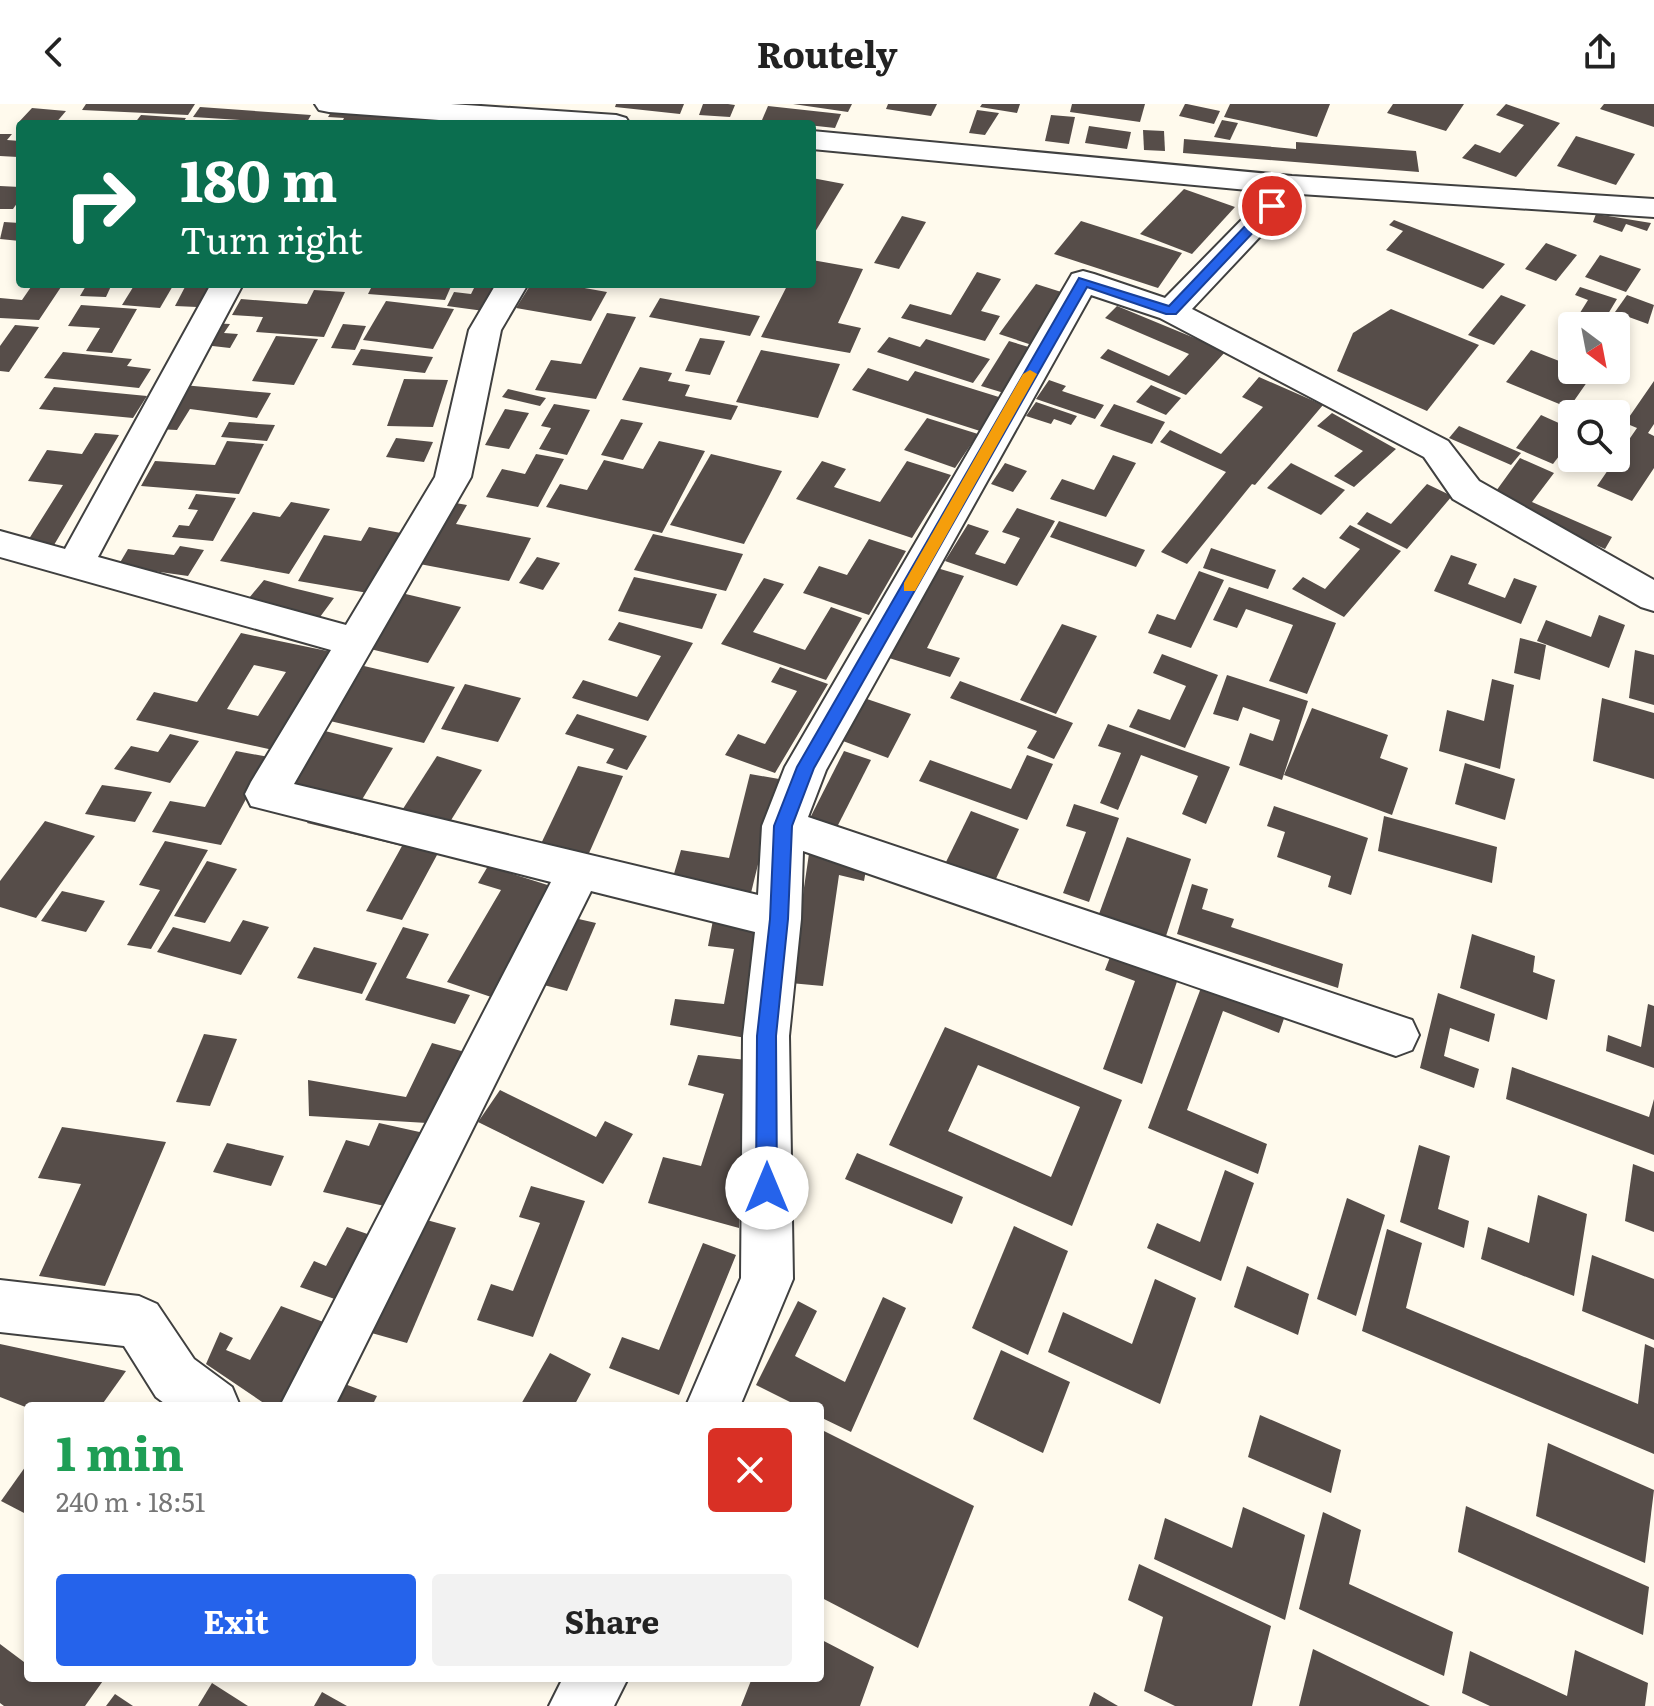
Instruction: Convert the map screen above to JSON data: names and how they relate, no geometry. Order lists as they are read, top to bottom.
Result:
{
  "north": "bottom right",
  "page": {
    "header": "Routely",
    "turn": ["180 m", "Turn right"],
    "heading": ["1 min", "240 m · 18:51"],
    "buttons": ["Exit", "Share"]
  }
}
